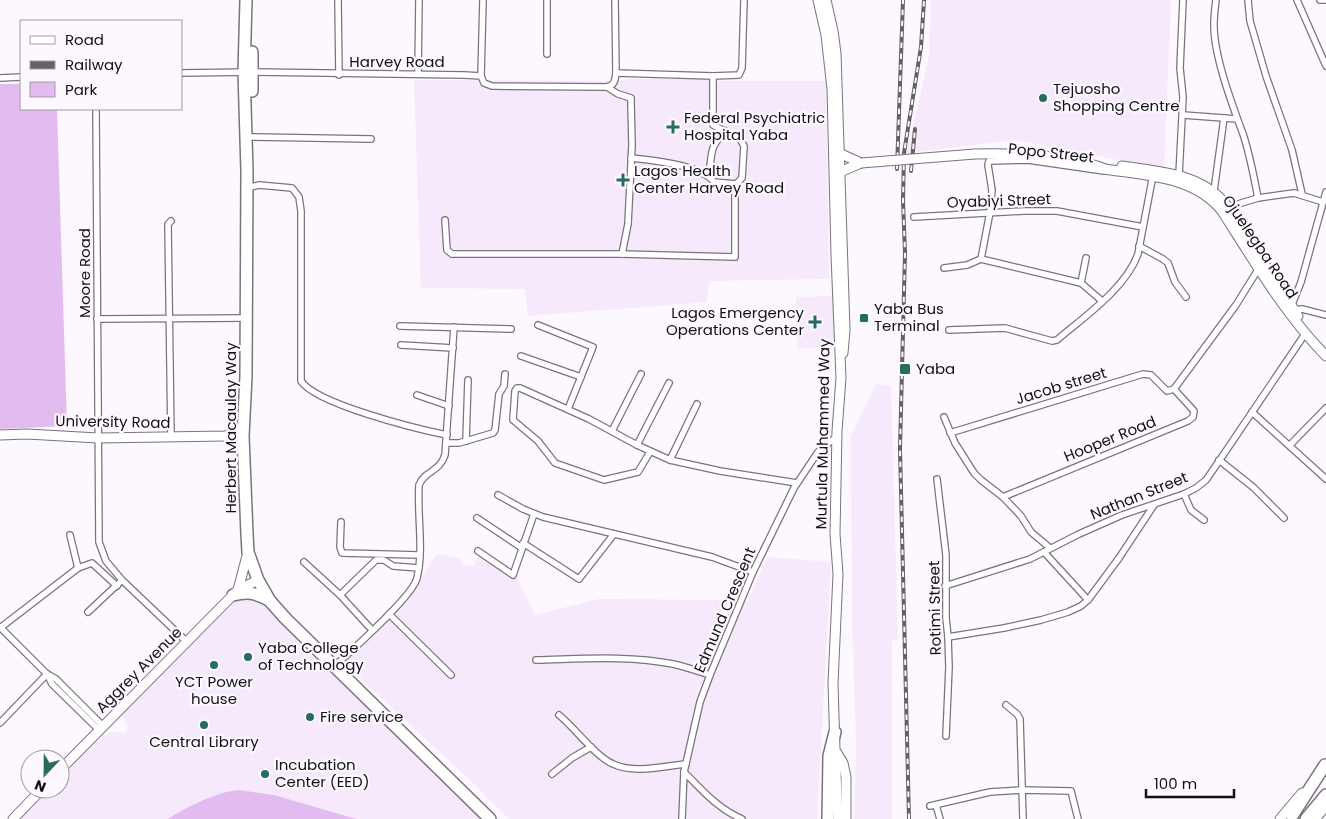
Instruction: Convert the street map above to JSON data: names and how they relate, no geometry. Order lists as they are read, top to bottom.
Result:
{
  "streets": {
    "highway": ["Herbert Macaulay Way"],
    "main road": [
      "Ojuelegba Road",
      "University Road",
      "Murtula Muhammed Way",
      "Aggrey Avenue"
    ],
    "street": [
      "Harvey Road",
      "Popo Street",
      "Oyabiyi Street",
      "Moore Road",
      "Jacob street",
      "Hooper Road",
      "Nathan Street",
      "Rotimi Street",
      "Edmund Crescent"
    ]
  },
  "crossings": [
    ["Harvey Road", "Herbert Macaulay Way"],
    ["Popo Street", "Oyabiyi Street"],
    ["Popo Street", "Ojuelegba Road"],
    ["Ojuelegba Road", "Nathan Street"],
    ["Moore Road", "University Road"],
    ["Moore Road", "Aggrey Avenue"],
    ["Jacob street", "Hooper Road"],
    ["Murtula Muhammed Way", "Edmund Crescent"],
    ["Nathan Street", "Rotimi Street"]
  ],
  "places": {
    "other": [
      "Tejuosho Shopping Centre",
      "Yaba College of Technology",
      "YCT Power house",
      "Fire service",
      "Central Library",
      "Incubation Center (EED)"
    ],
    "health": ["Federal Psychiatric Hospital Yaba", "Lagos Health Center Harvey Road", "Lagos Emergency Operations Center"],
    "transit": ["Yaba Bus Terminal", "Yaba"]
  },
  "legend": ["Road", "Railway", "Park"],
  "scale_bar": "100 m",
  "north": "bottom"
}
